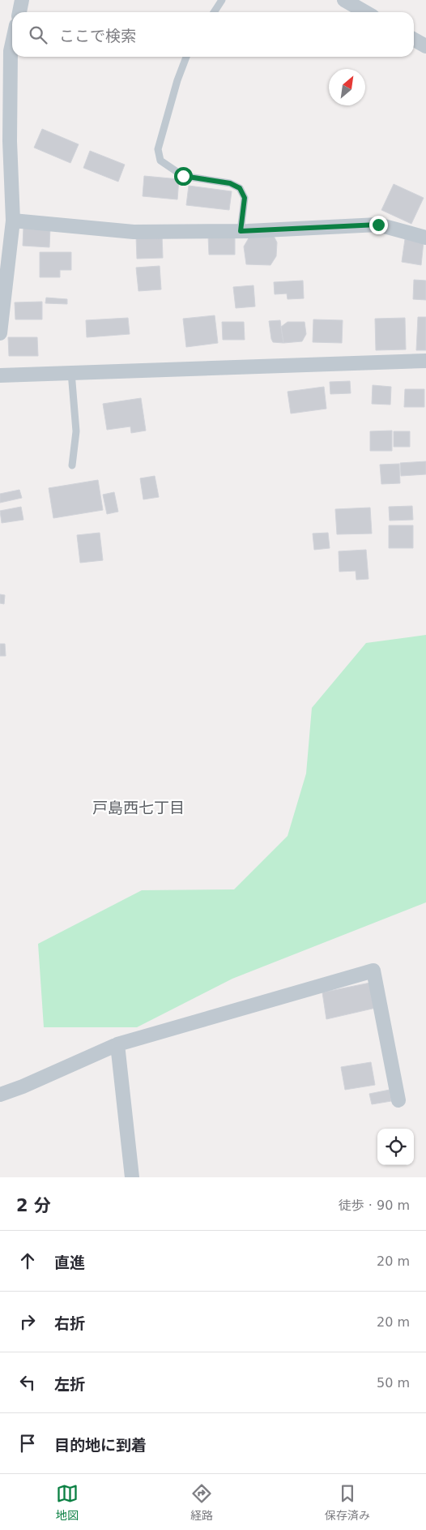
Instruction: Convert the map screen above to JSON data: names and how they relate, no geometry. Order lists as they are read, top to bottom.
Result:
{
  "districts": ["戸島西七丁目"],
  "north": "top right",
  "page": {
    "search": "ここで検索",
    "heading": ["2 分", "徒歩 · 90 m"],
    "list": [
      ["直進", "20 m"],
      ["右折", "20 m"],
      ["左折", "50 m"],
      "目的地に到着"
    ],
    "nav": ["地図", "経路", "保存済み"]
  }
}
